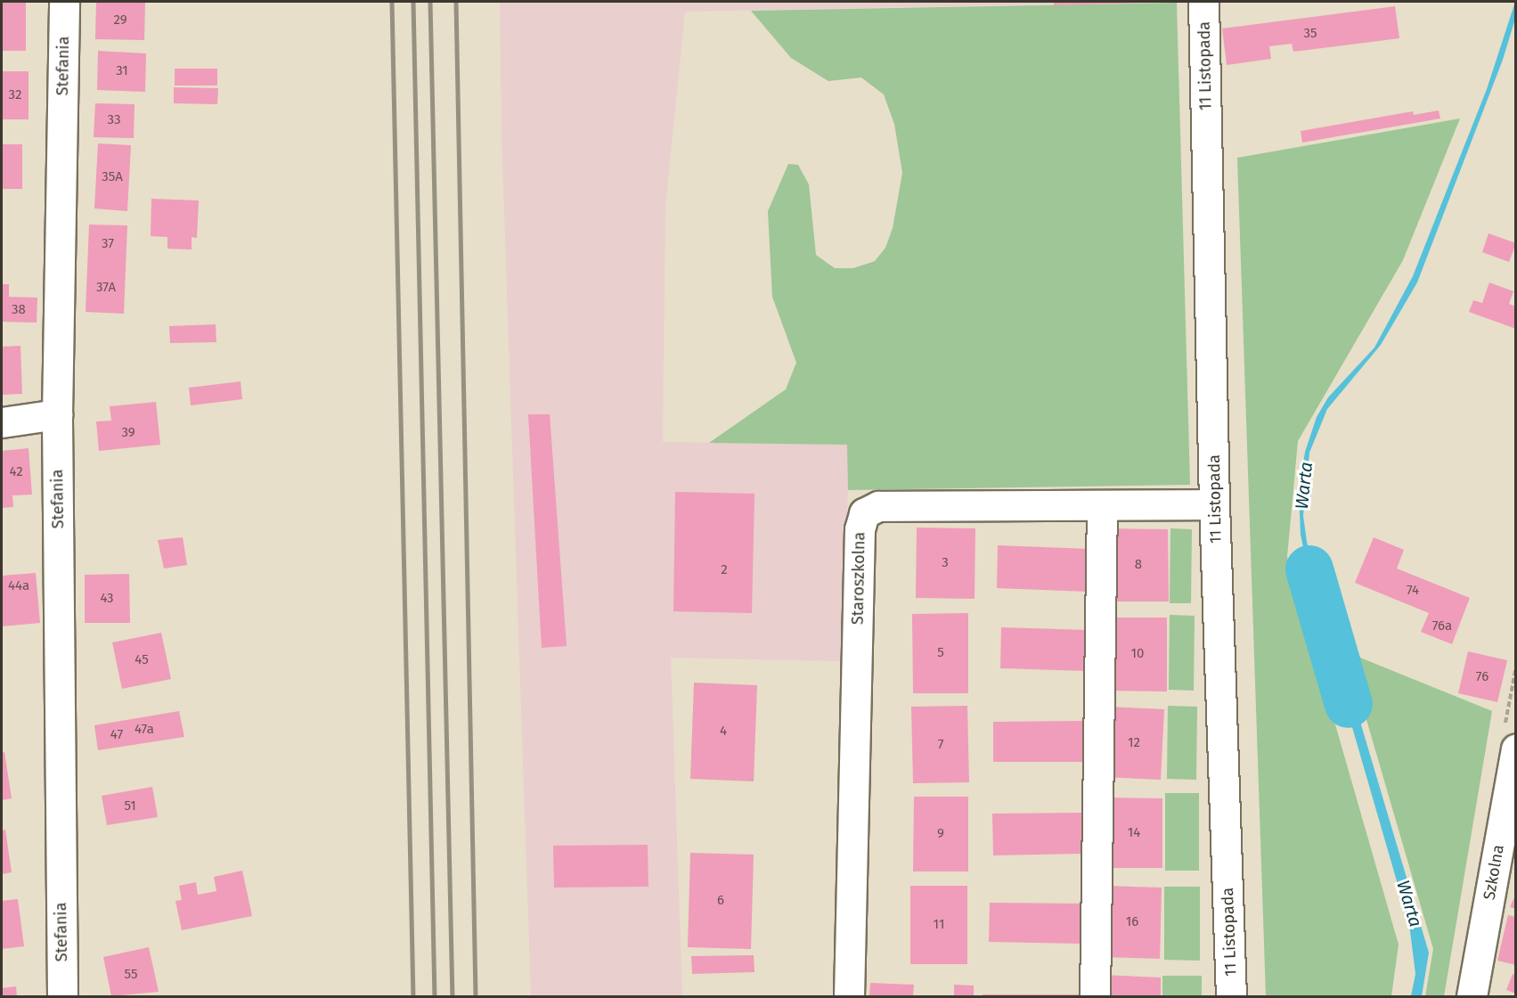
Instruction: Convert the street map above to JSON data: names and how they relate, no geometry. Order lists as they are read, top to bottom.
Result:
{
  "streets": {
    "street": [
      "Stefania",
      "11 Listopada",
      "Staroszkolna",
      "Szkolna"
    ]
  },
  "crossings": [
    ["11 Listopada", "Staroszkolna"]
  ],
  "water": ["Warta"],
  "house_numbers": [
    "29",
    "35",
    "31",
    "32",
    "33",
    "35A",
    "37",
    "37A",
    "38",
    "39",
    "42",
    "3",
    "8",
    "2",
    "44a",
    "74",
    "43",
    "76a",
    "5",
    "10",
    "45",
    "76",
    "47a",
    "4",
    "47",
    "12",
    "7",
    "51",
    "14",
    "9",
    "6",
    "16",
    "11",
    "55"
  ]
}
